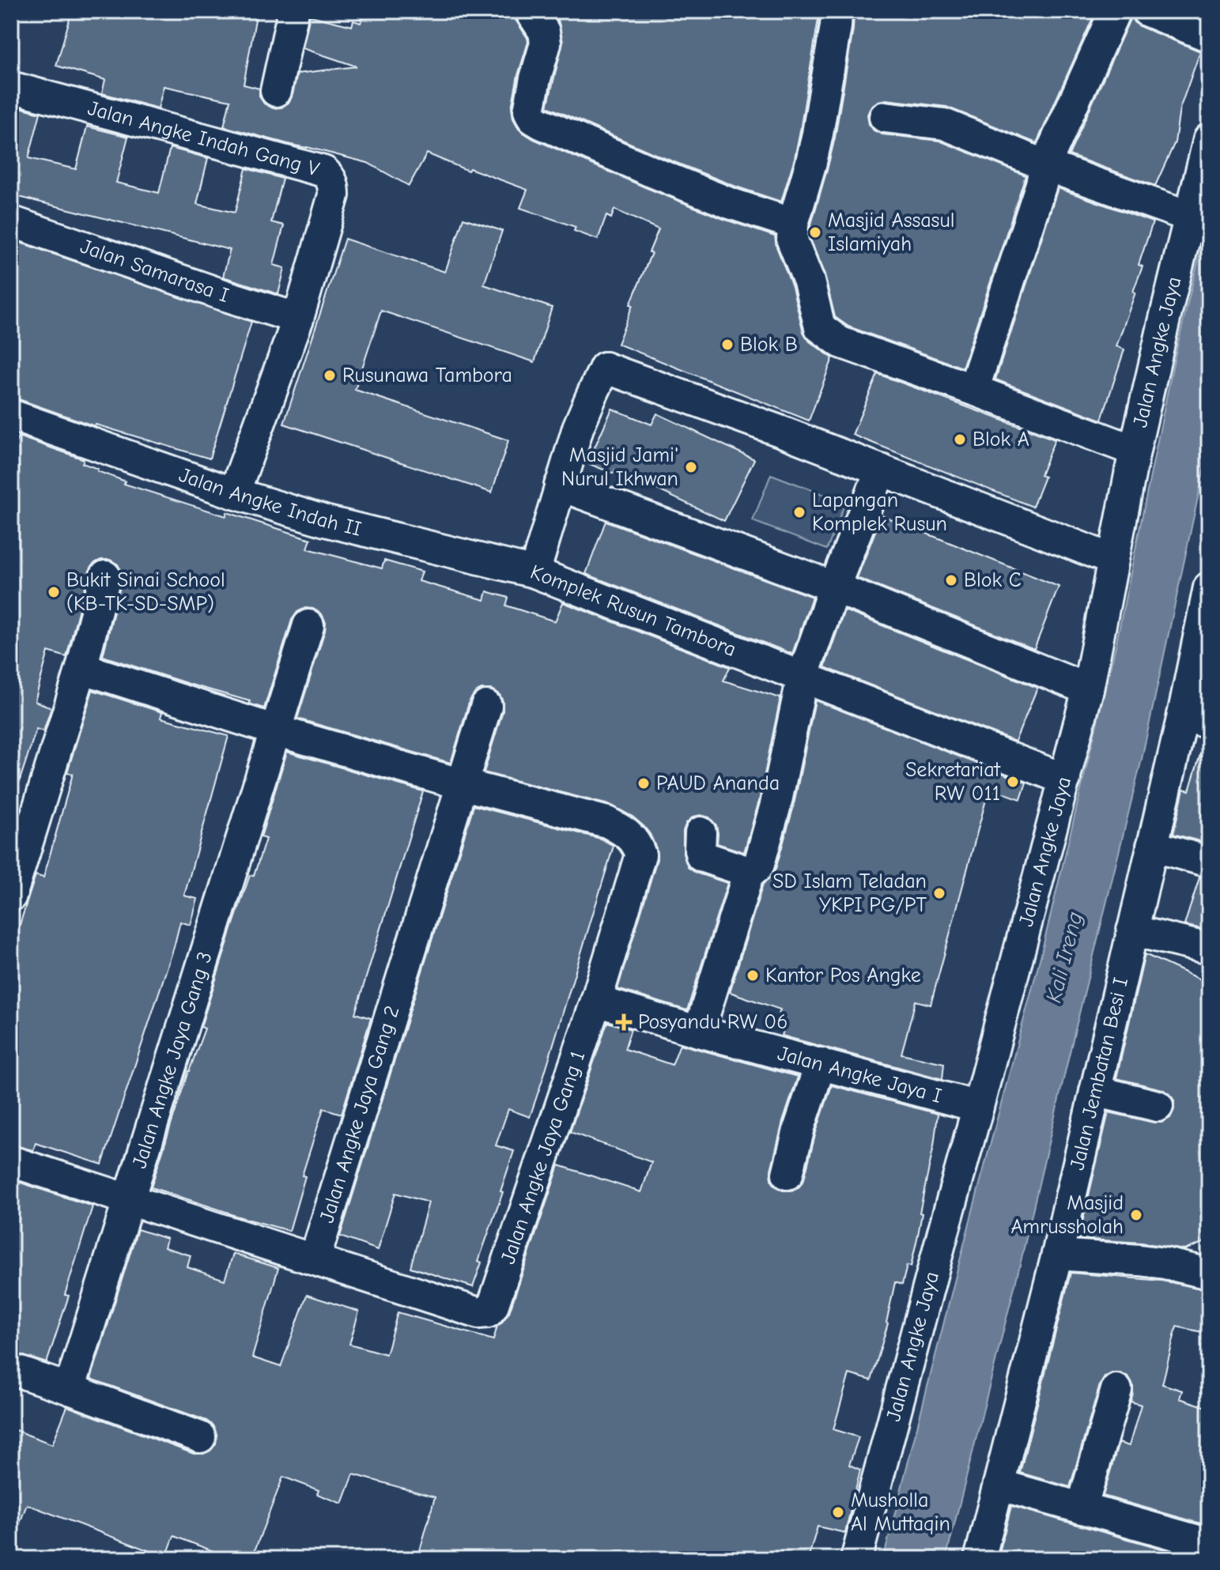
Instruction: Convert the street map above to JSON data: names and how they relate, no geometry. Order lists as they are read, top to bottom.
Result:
{
  "streets": {
    "street": [
      "Jalan Angke Indah Gang V",
      "Jalan Samarasa I",
      "Jalan Angke Jaya",
      "Jalan Angke Indah II",
      "Komplek Rusun Tambora",
      "Jalan Angke Jaya Gang 3",
      "Jalan Jembatan Besi I",
      "Jalan Angke Jaya I",
      "Jalan Angke Jaya Gang 2",
      "Jalan Angke Jaya Gang 1"
    ]
  },
  "crossings": [
    ["Jalan Angke Indah Gang V", "Jalan Samarasa I"],
    ["Jalan Angke Indah Gang V", "Jalan Angke Indah II"],
    ["Jalan Angke Jaya", "Komplek Rusun Tambora"],
    ["Jalan Angke Jaya", "Jalan Angke Jaya I"],
    ["Jalan Angke Indah II", "Komplek Rusun Tambora"],
    ["Jalan Angke Jaya I", "Jalan Angke Jaya Gang 1"],
    ["Jalan Angke Jaya Gang 2", "Jalan Angke Jaya Gang 1"]
  ],
  "water": ["Kali Ireng"],
  "places": {
    "other": [
      "Masjid Assasul Islamiyah",
      "Blok B",
      "Rusunawa Tambora",
      "Blok A",
      "Masjid Jami' Nurul Ikhwan",
      "Lapangan Komplek Rusun",
      "Blok C",
      "Bukit Sinai School (KB-TK-SD-SMP)",
      "Sekretariat RW 011",
      "PAUD Ananda",
      "SD Islam Teladan YKPI PG/PT",
      "Kantor Pos Angke",
      "Masjid Amrussholah",
      "Musholla Al Muttaqin"
    ],
    "health": ["Posyandu RW 06"]
  }
}
